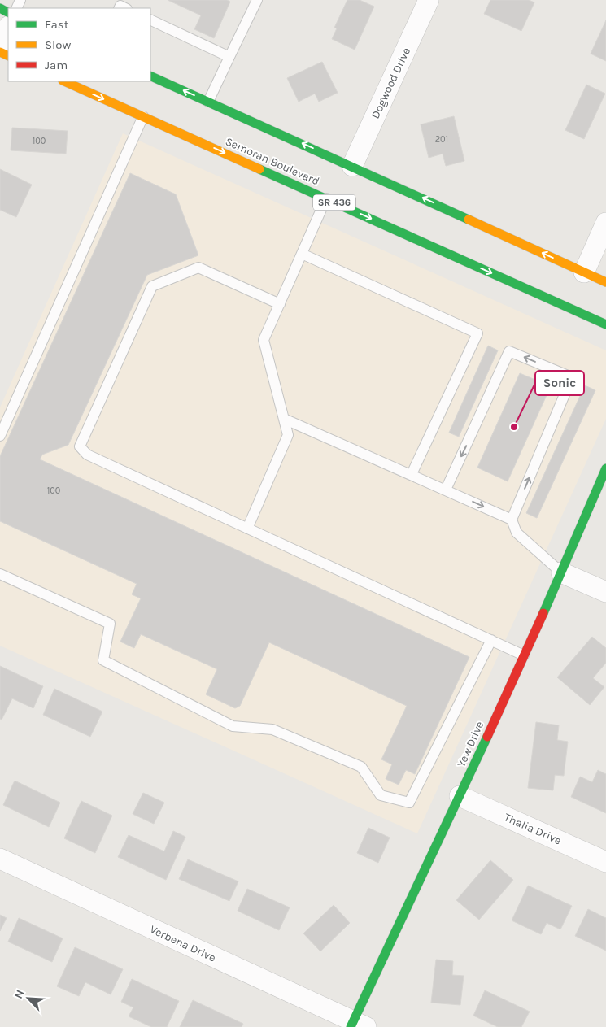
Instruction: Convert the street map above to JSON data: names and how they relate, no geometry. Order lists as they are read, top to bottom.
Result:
{
  "streets": {
    "main road": ["Semoran Boulevard", "SR 436", "Yew Drive"],
    "street": ["Dogwood Drive", "Thalia Drive", "Verbena Drive"]
  },
  "crossings": [
    ["Yew Drive", "Thalia Drive"],
    ["Yew Drive", "Verbena Drive"]
  ],
  "places": ["Sonic"],
  "house_numbers": ["201", "100", "100"],
  "legend": ["Fast", "Slow", "Jam"],
  "north": "top left"
}
